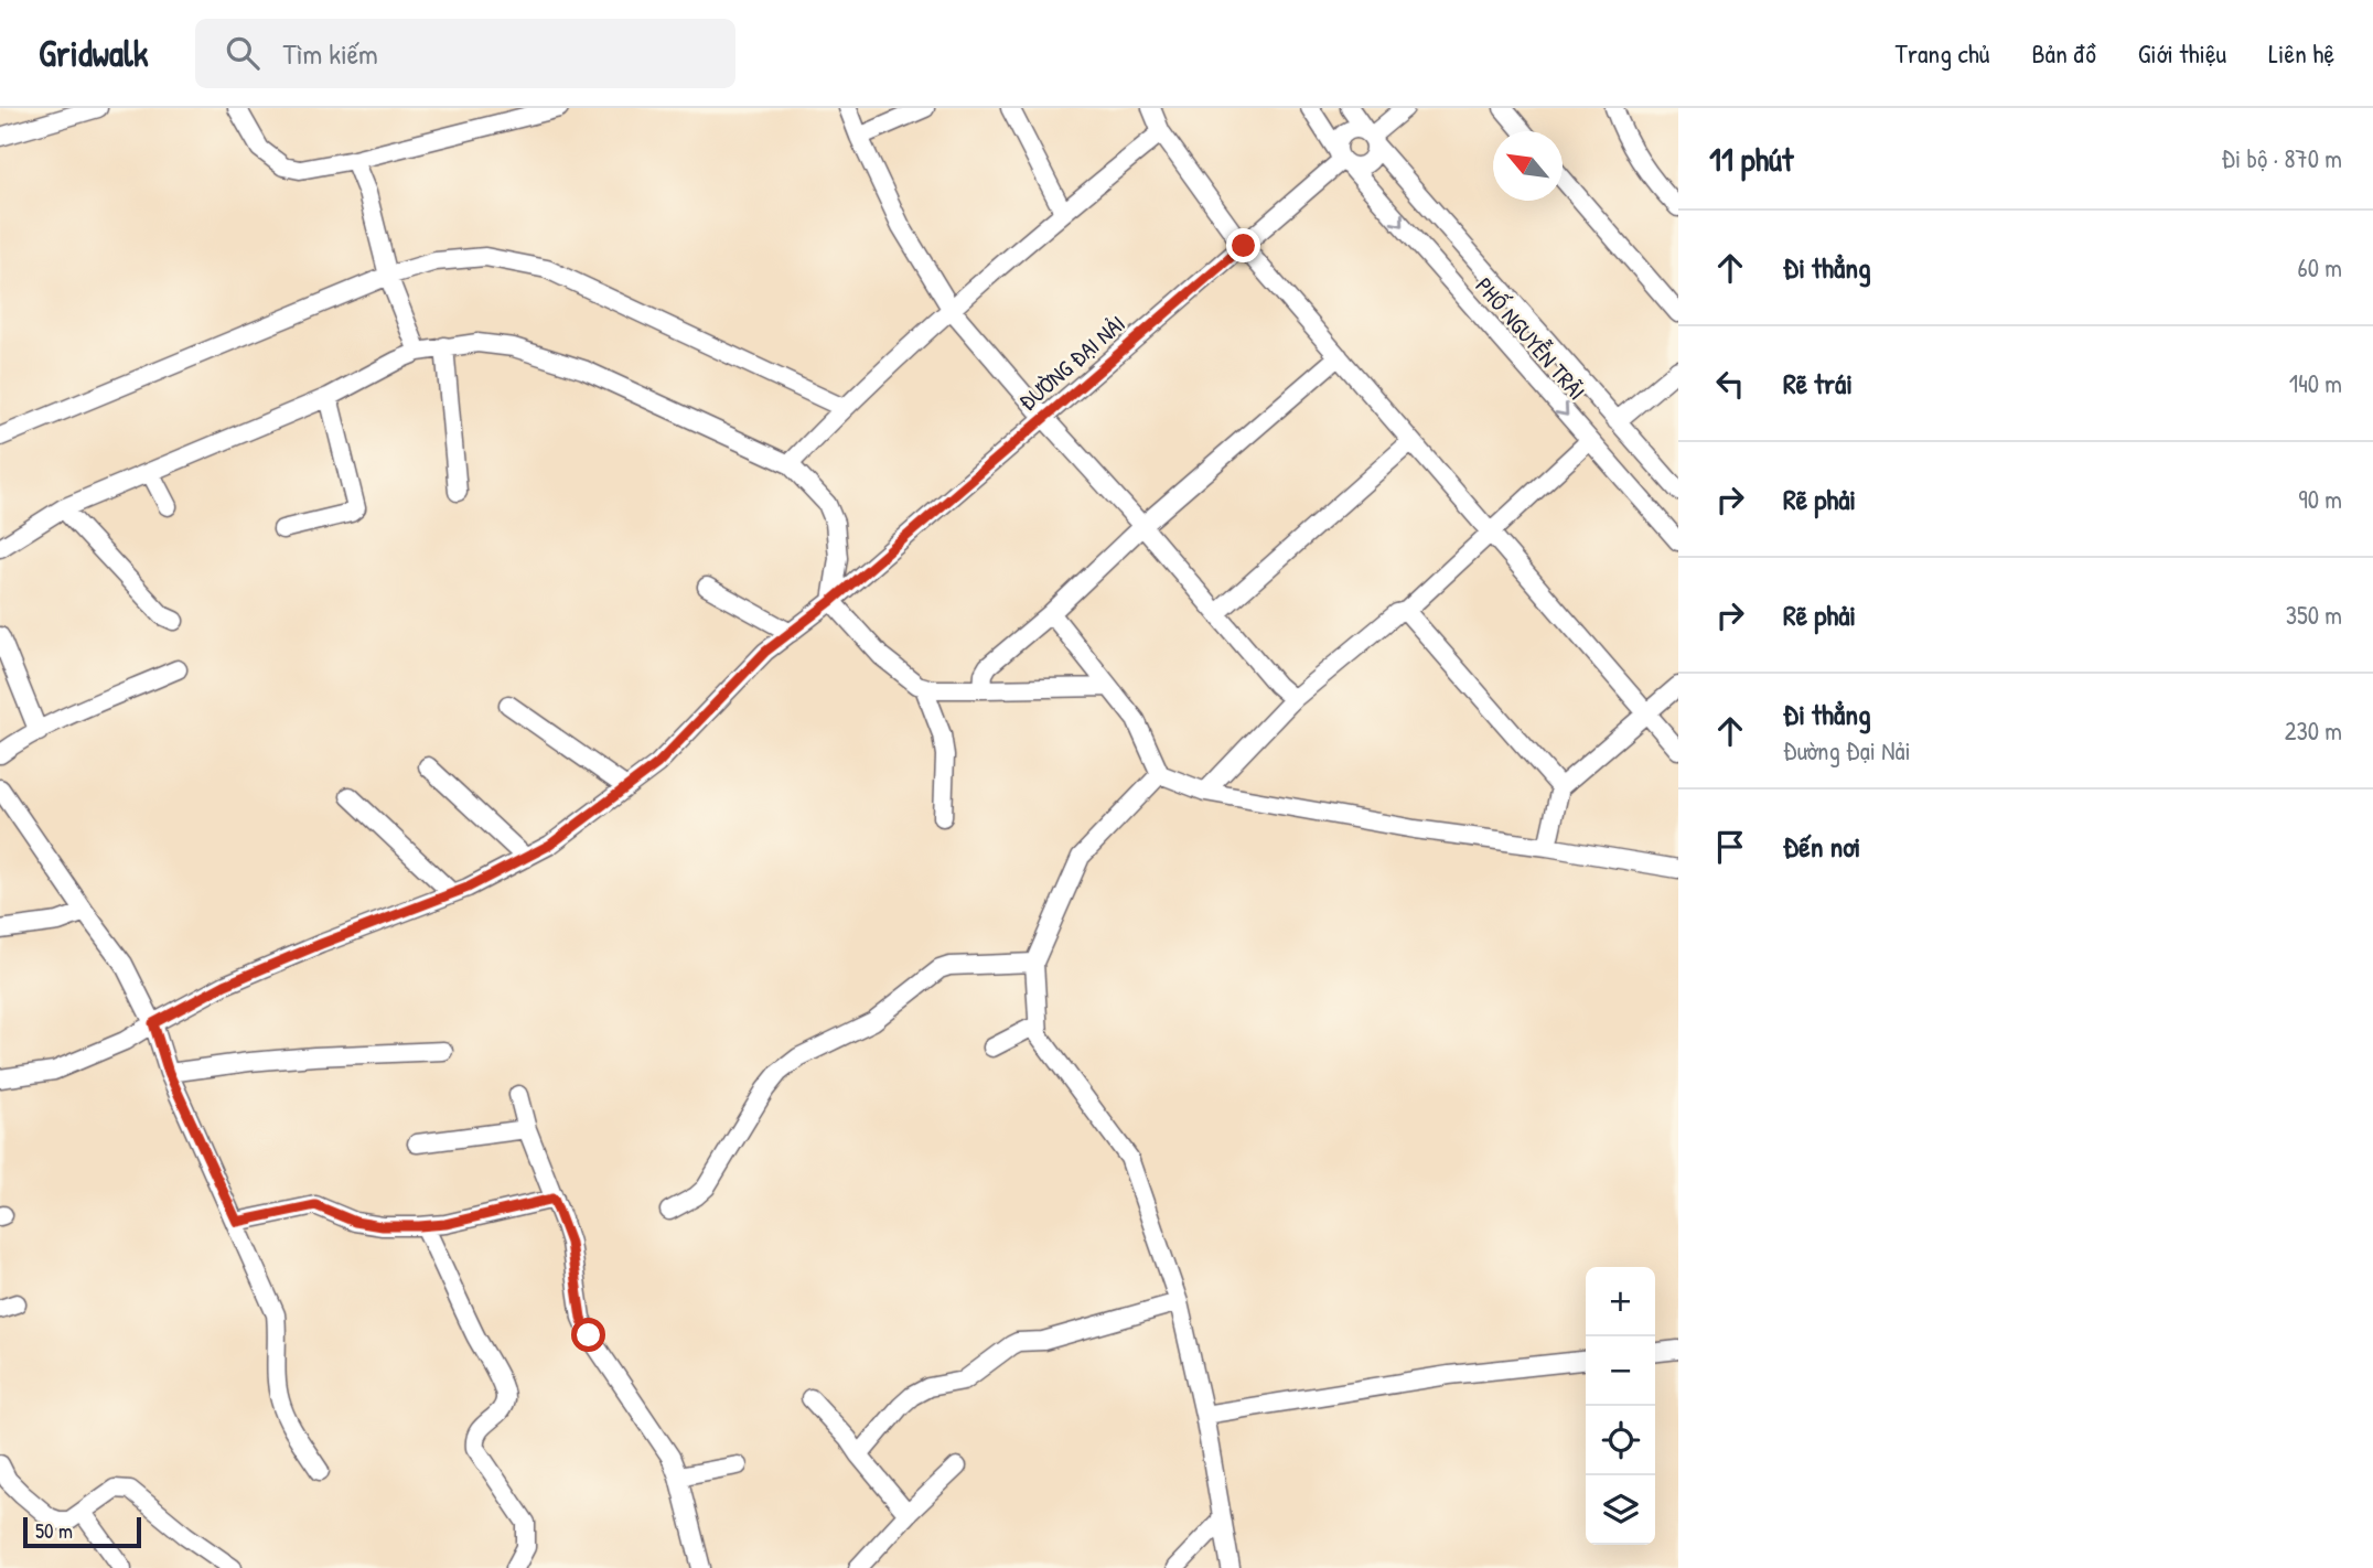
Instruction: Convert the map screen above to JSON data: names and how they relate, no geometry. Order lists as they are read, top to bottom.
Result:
{
  "streets": {
    "street": ["PHỐ NGUYỄN TRÃI", "ĐƯỜNG ĐẠI NẢI"]
  },
  "crossings": [
    ["PHỐ NGUYỄN TRÃI", "ĐƯỜNG ĐẠI NẢI"]
  ],
  "scale_bar": "50 m",
  "north": "top left",
  "page": {
    "header": "Gridwalk",
    "search": "Tìm kiếm",
    "nav": [
      "Trang chủ",
      "Bản đồ",
      "Giới thiệu",
      "Liên hệ"
    ],
    "heading": ["11 phút", "Đi bộ · 870 m"],
    "list": [
      ["Đi thẳng", "60 m"],
      ["Rẽ trái", "140 m"],
      ["Rẽ phải", "90 m"],
      ["Rẽ phải", "350 m"],
      ["Đi thẳng", "Đường Đại Nải", "230 m"],
      "Đến nơi"
    ],
    "map_buttons": ["+", "−"],
    "scale": "50 m"
  }
}
